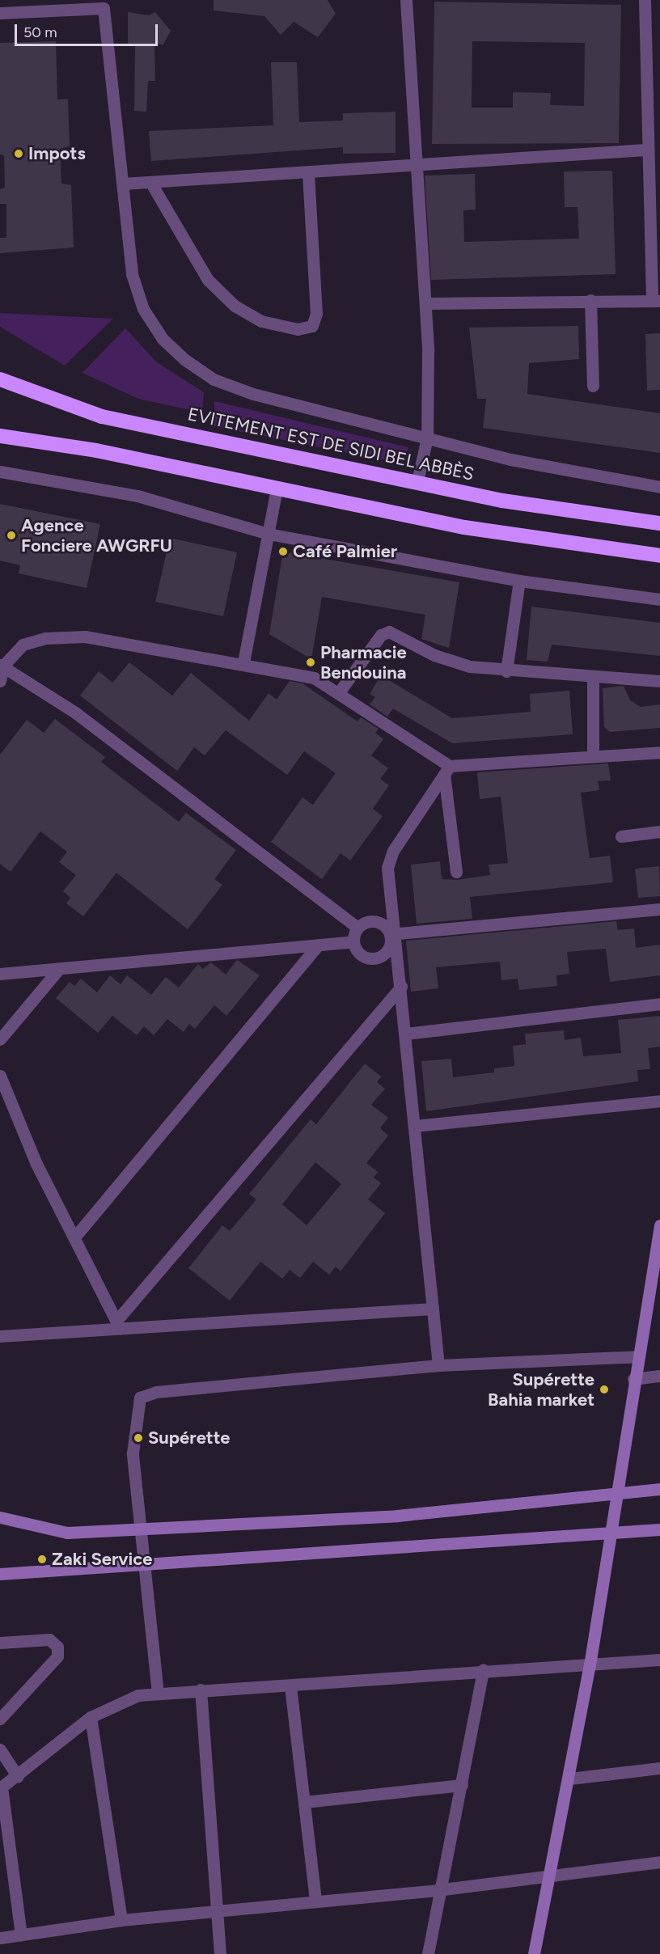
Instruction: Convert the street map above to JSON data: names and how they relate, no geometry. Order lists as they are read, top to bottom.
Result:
{
  "streets": {
    "highway": ["EVITEMENT EST DE SIDI BEL ABBÈS"]
  },
  "places": [
    "Impots",
    "Agence Fonciere AWGRFU",
    "Café Palmier",
    "Pharmacie Bendouina",
    "Supérette Bahia market",
    "Supérette",
    "Zaki Service"
  ],
  "scale_bar": "50 m"
}
